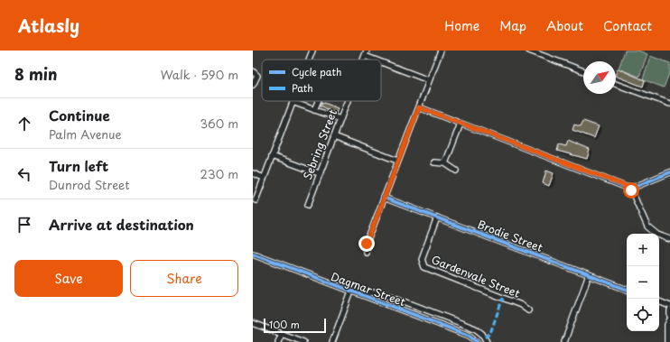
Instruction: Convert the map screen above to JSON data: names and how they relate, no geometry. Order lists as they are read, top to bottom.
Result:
{
  "streets": {
    "street": [
      "Sebring Street",
      "Brodie Street",
      "Gardenvale Street",
      "Dagmar Street"
    ]
  },
  "crossings": [
    ["Brodie Street", "Gardenvale Street"]
  ],
  "legend": ["Cycle path", "Path"],
  "scale_bar": "100 m",
  "north": "top right",
  "page": {
    "header": "Atlasly",
    "nav": [
      "Home",
      "Map",
      "About",
      "Contact"
    ],
    "heading": ["8 min", "Walk · 590 m"],
    "list": [
      ["Continue", "Palm Avenue", "360 m"],
      ["Turn left", "Dunrod Street", "230 m"],
      "Arrive at destination"
    ],
    "map_buttons": ["+", "−"],
    "buttons": ["Save", "Share"],
    "scale": "100 m"
  }
}
